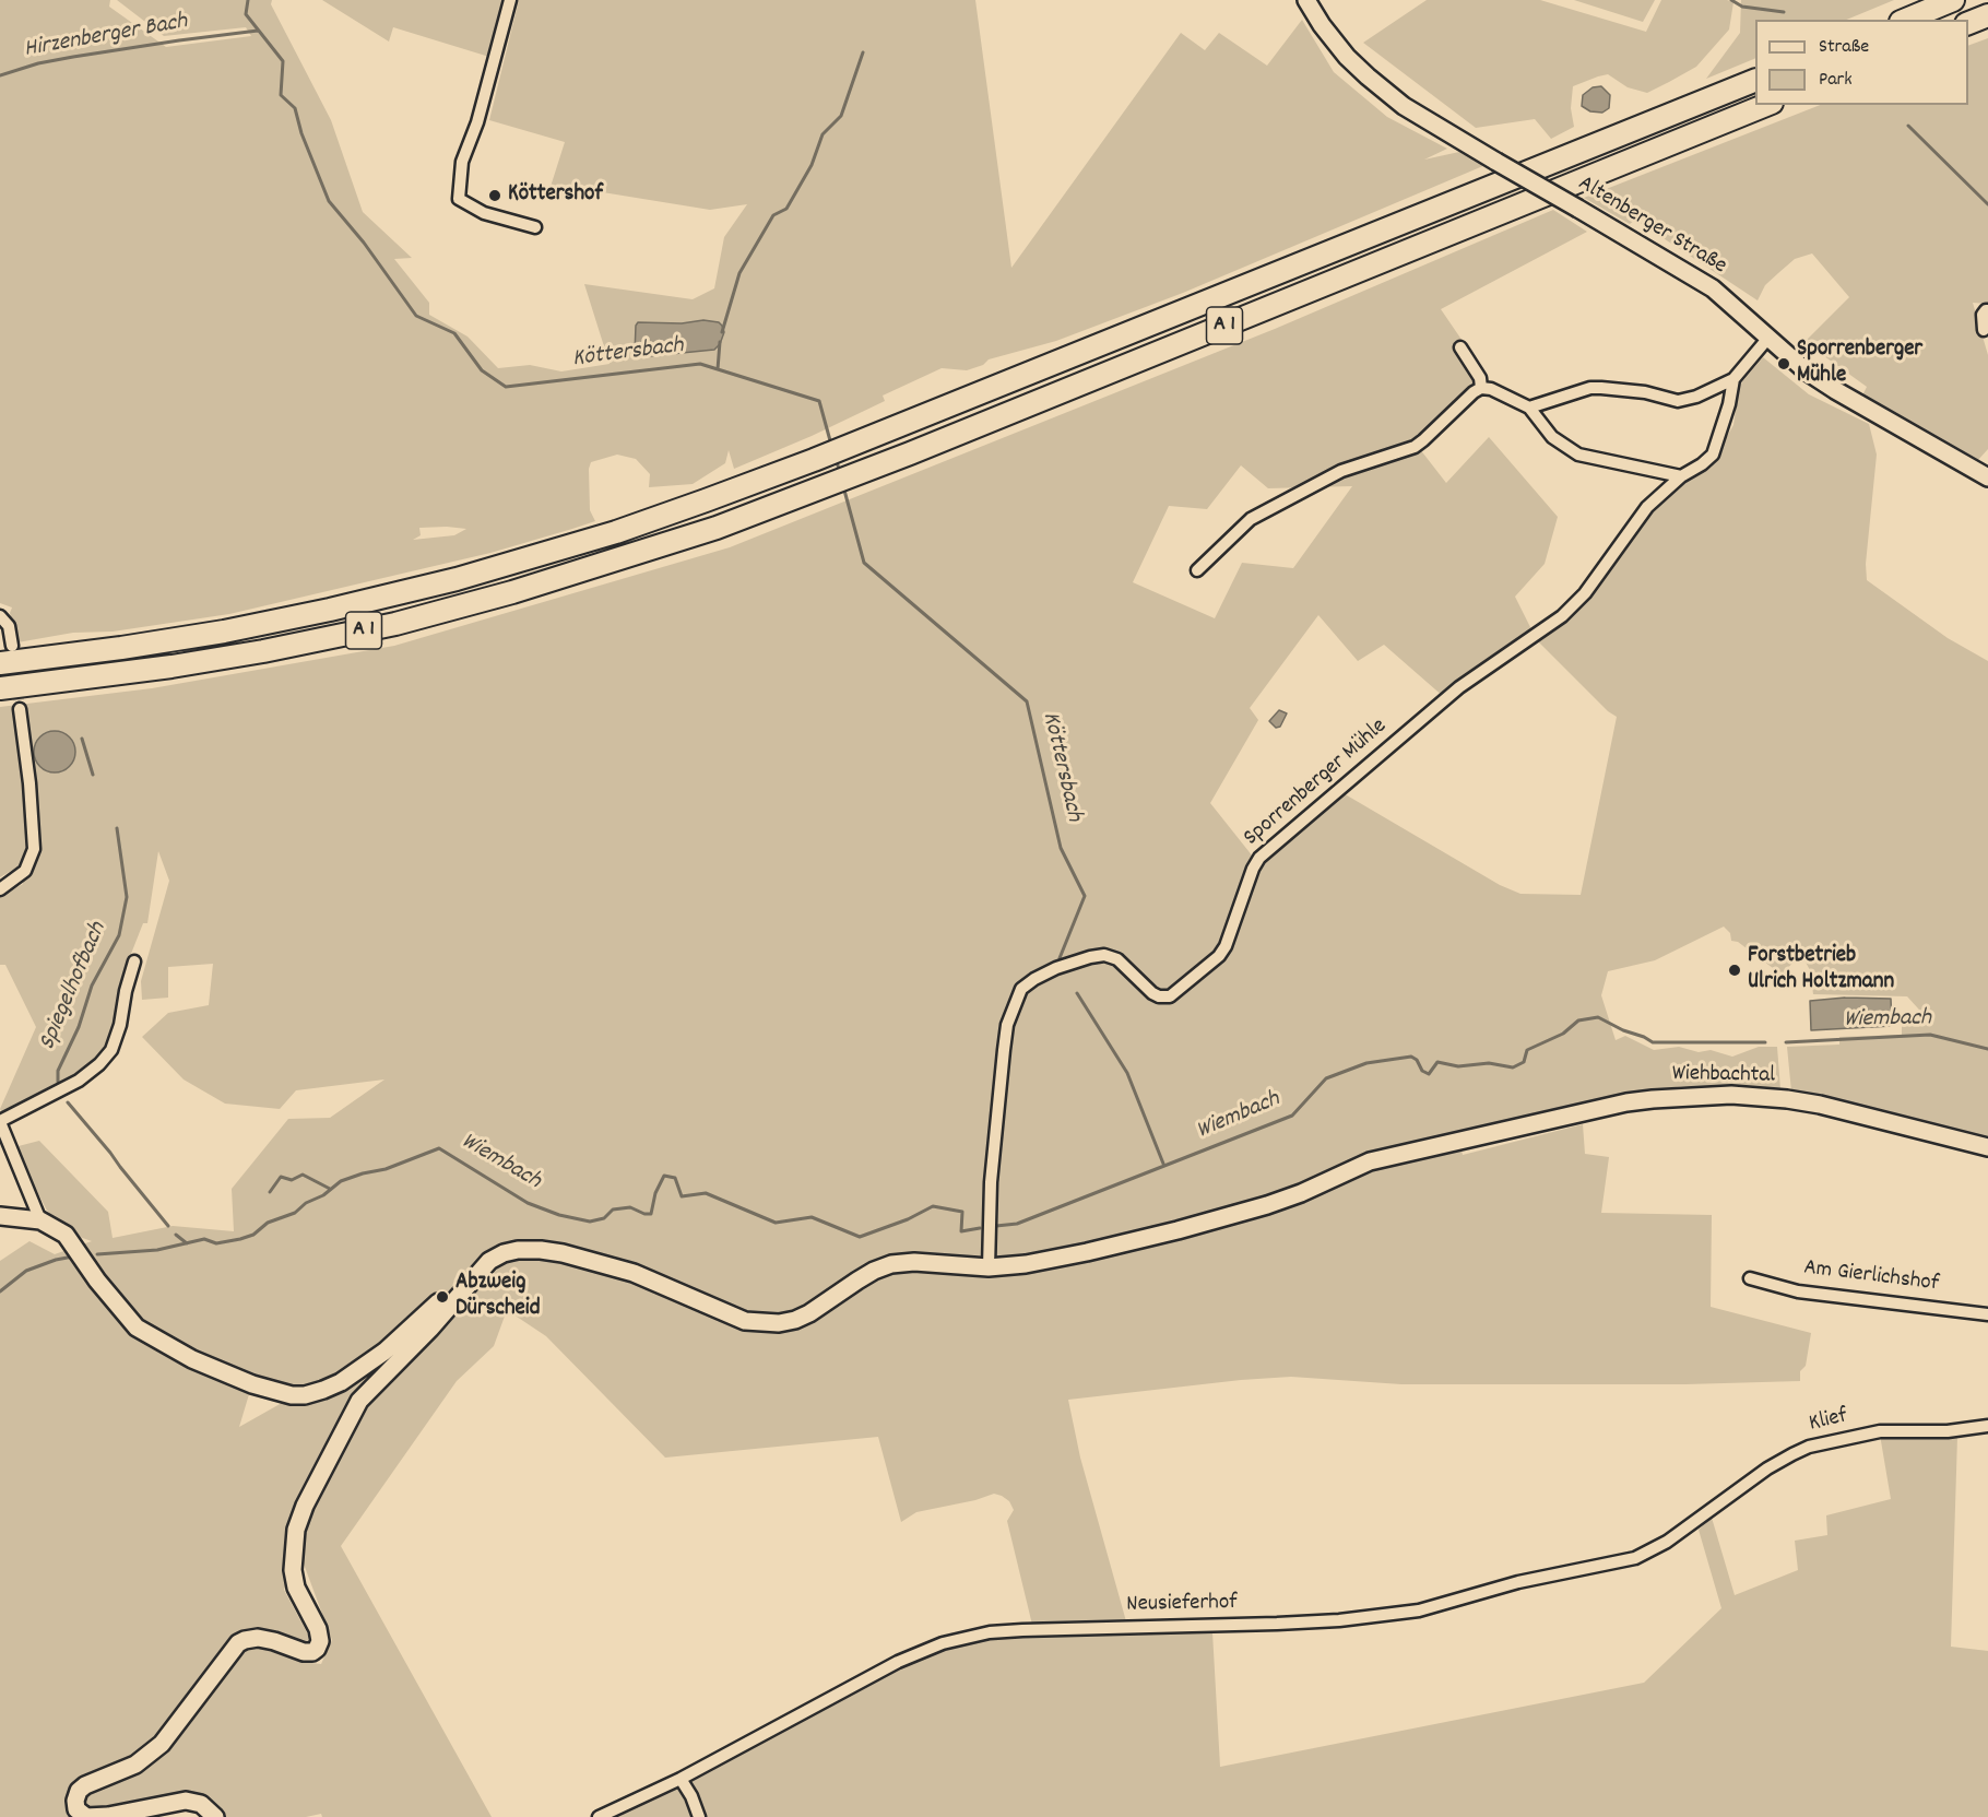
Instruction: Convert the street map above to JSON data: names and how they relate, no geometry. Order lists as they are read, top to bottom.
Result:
{
  "streets": {
    "highway": ["A 1"],
    "main road": ["Altenberger Straße", "Wiehbachtal"],
    "street": [
      "Sporrenberger Mühle",
      "Am Gierlichshof",
      "Klief",
      "Neusieferhof"
    ]
  },
  "crossings": [
    ["Altenberger Straße", "Sporrenberger Mühle"],
    ["Sporrenberger Mühle", "Wiehbachtal"],
    ["Klief", "Neusieferhof"]
  ],
  "water": [
    "Hirzenberger Bach",
    "Köttersbach",
    "Spiegelhofbach",
    "Wiembach"
  ],
  "places": [
    "Köttershof",
    "Sporrenberger Mühle",
    "Forstbetrieb Ulrich Holtzmann",
    "Abzweig Dürscheid"
  ],
  "legend": ["Straße", "Park"]
}
